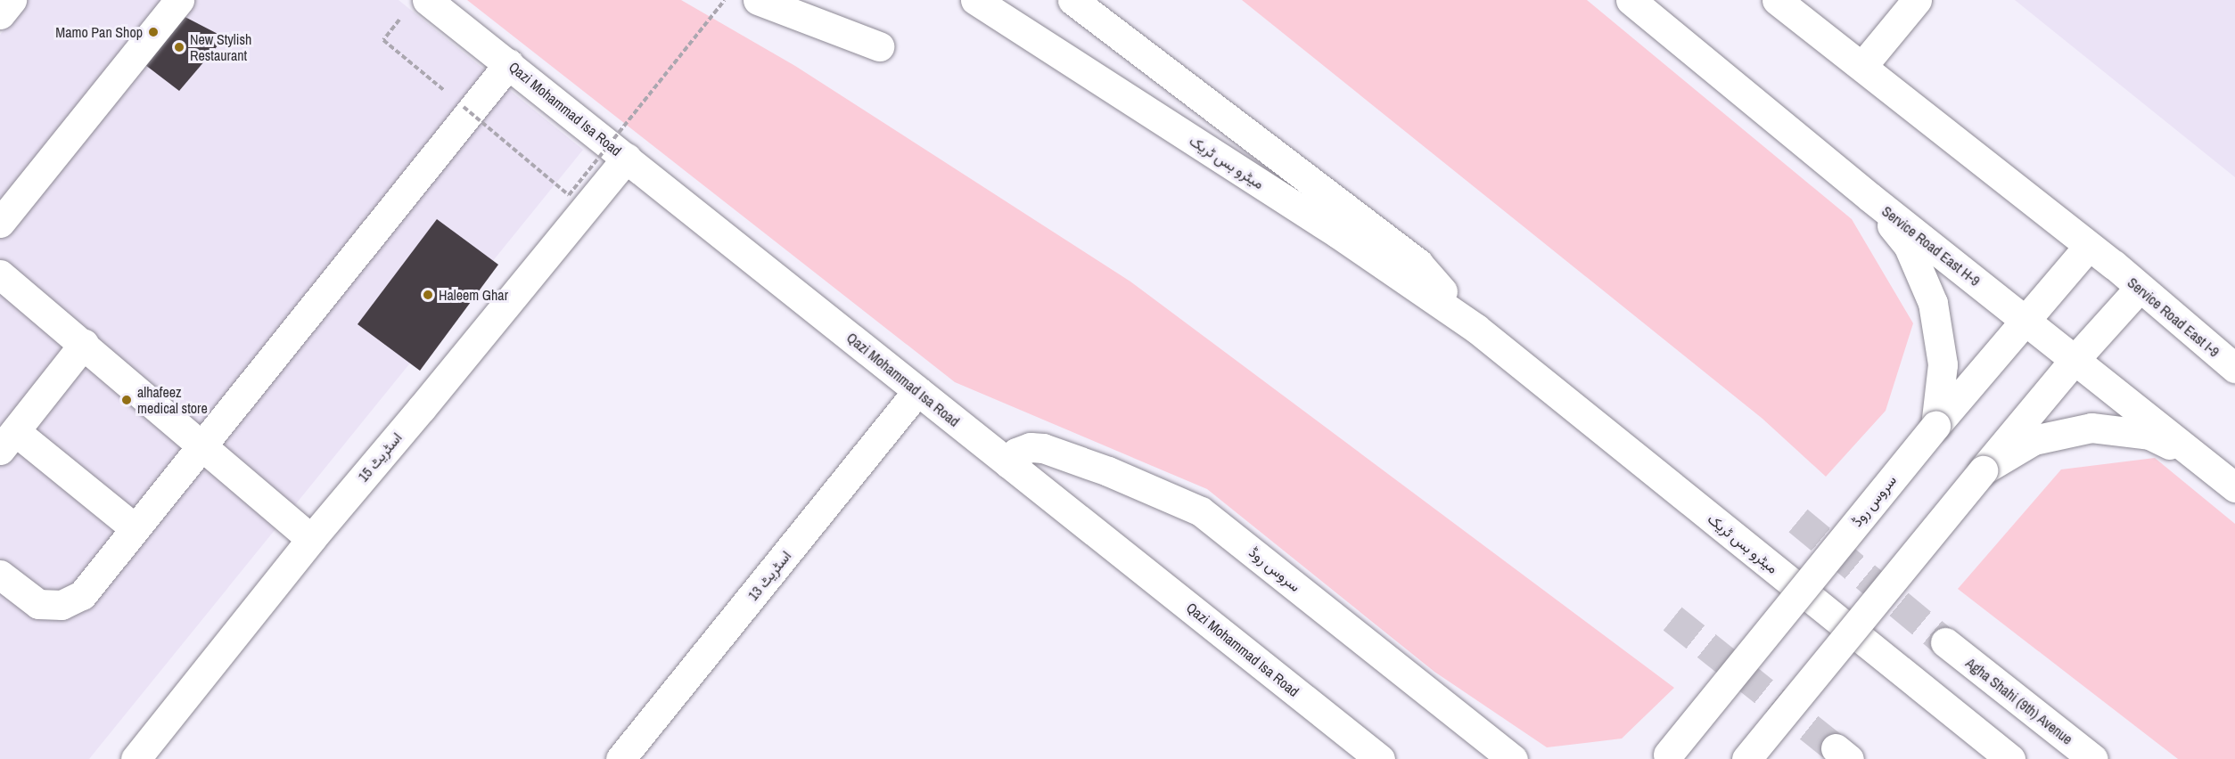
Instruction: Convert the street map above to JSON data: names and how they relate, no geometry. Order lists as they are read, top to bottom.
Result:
{
  "streets": {
    "street": [
      "Qazi Mohammad Isa Road",
      "میٹرو بس ٹریک",
      "Service Road East H-9",
      "Service Road East I-9",
      "اسٹریٹ 15",
      "سروس روڈ",
      "اسٹریٹ 13",
      "Agha Shahi (9th) Avenue"
    ]
  },
  "crossings": [
    ["Qazi Mohammad Isa Road", "اسٹریٹ 15"],
    ["Qazi Mohammad Isa Road", "سروس روڈ"],
    ["Qazi Mohammad Isa Road", "اسٹریٹ 13"],
    ["Service Road East H-9", "سروس روڈ"],
    ["Service Road East I-9", "سروس روڈ"]
  ],
  "places": [
    "Mamo Pan Shop",
    "New Stylish Restaurant",
    "Haleem Ghar",
    "alhafeez medical store"
  ]
}
